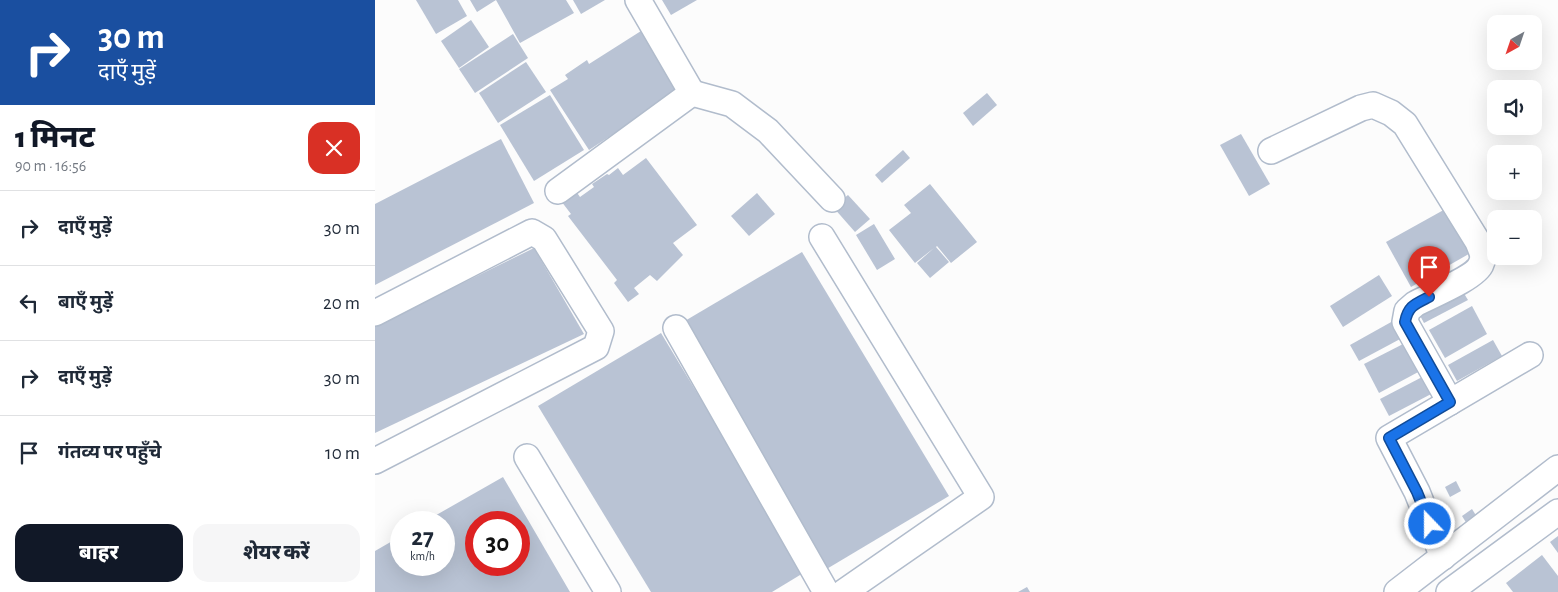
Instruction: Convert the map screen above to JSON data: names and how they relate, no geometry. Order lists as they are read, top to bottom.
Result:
{
  "north": "bottom left",
  "page": {
    "turn": ["30 m", "दाएँ मुड़ें"],
    "map_buttons": ["+", "−"],
    "heading": ["1 मिनट", "90 m · 16:56"],
    "list": [
      {
        "name": "दाएँ मुड़ें",
        "value": "30 m"
      },
      {
        "name": "बाएँ मुड़ें",
        "value": "20 m"
      },
      {
        "name": "दाएँ मुड़ें",
        "value": "30 m"
      },
      {
        "name": "गंतव्य पर पहुँचे",
        "value": "10 m"
      }
    ],
    "speed": "27 km/h",
    "limit": "30",
    "buttons": ["बाहर", "शेयर करें"]
  }
}
